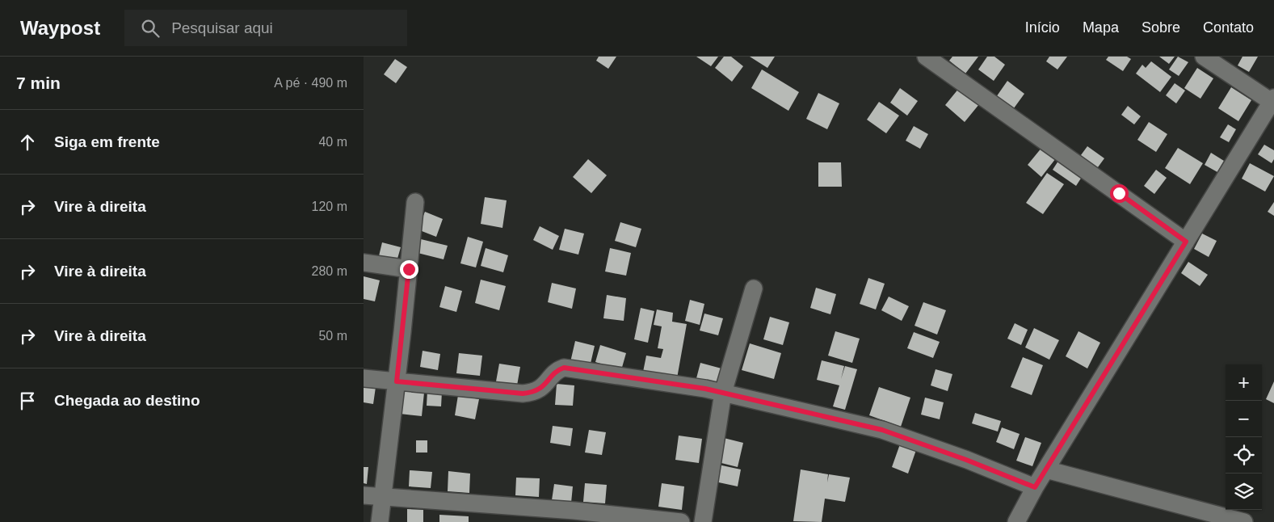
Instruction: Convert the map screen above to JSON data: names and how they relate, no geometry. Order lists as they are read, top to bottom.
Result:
{
  "page": {
    "header": "Waypost",
    "search": "Pesquisar aqui",
    "nav": [
      "Início",
      "Mapa",
      "Sobre",
      "Contato"
    ],
    "heading": ["7 min", "A pé · 490 m"],
    "list": [
      ["Siga em frente", "40 m"],
      ["Vire à direita", "120 m"],
      ["Vire à direita", "280 m"],
      ["Vire à direita", "50 m"],
      "Chegada ao destino"
    ],
    "map_buttons": ["+", "−"]
  }
}
